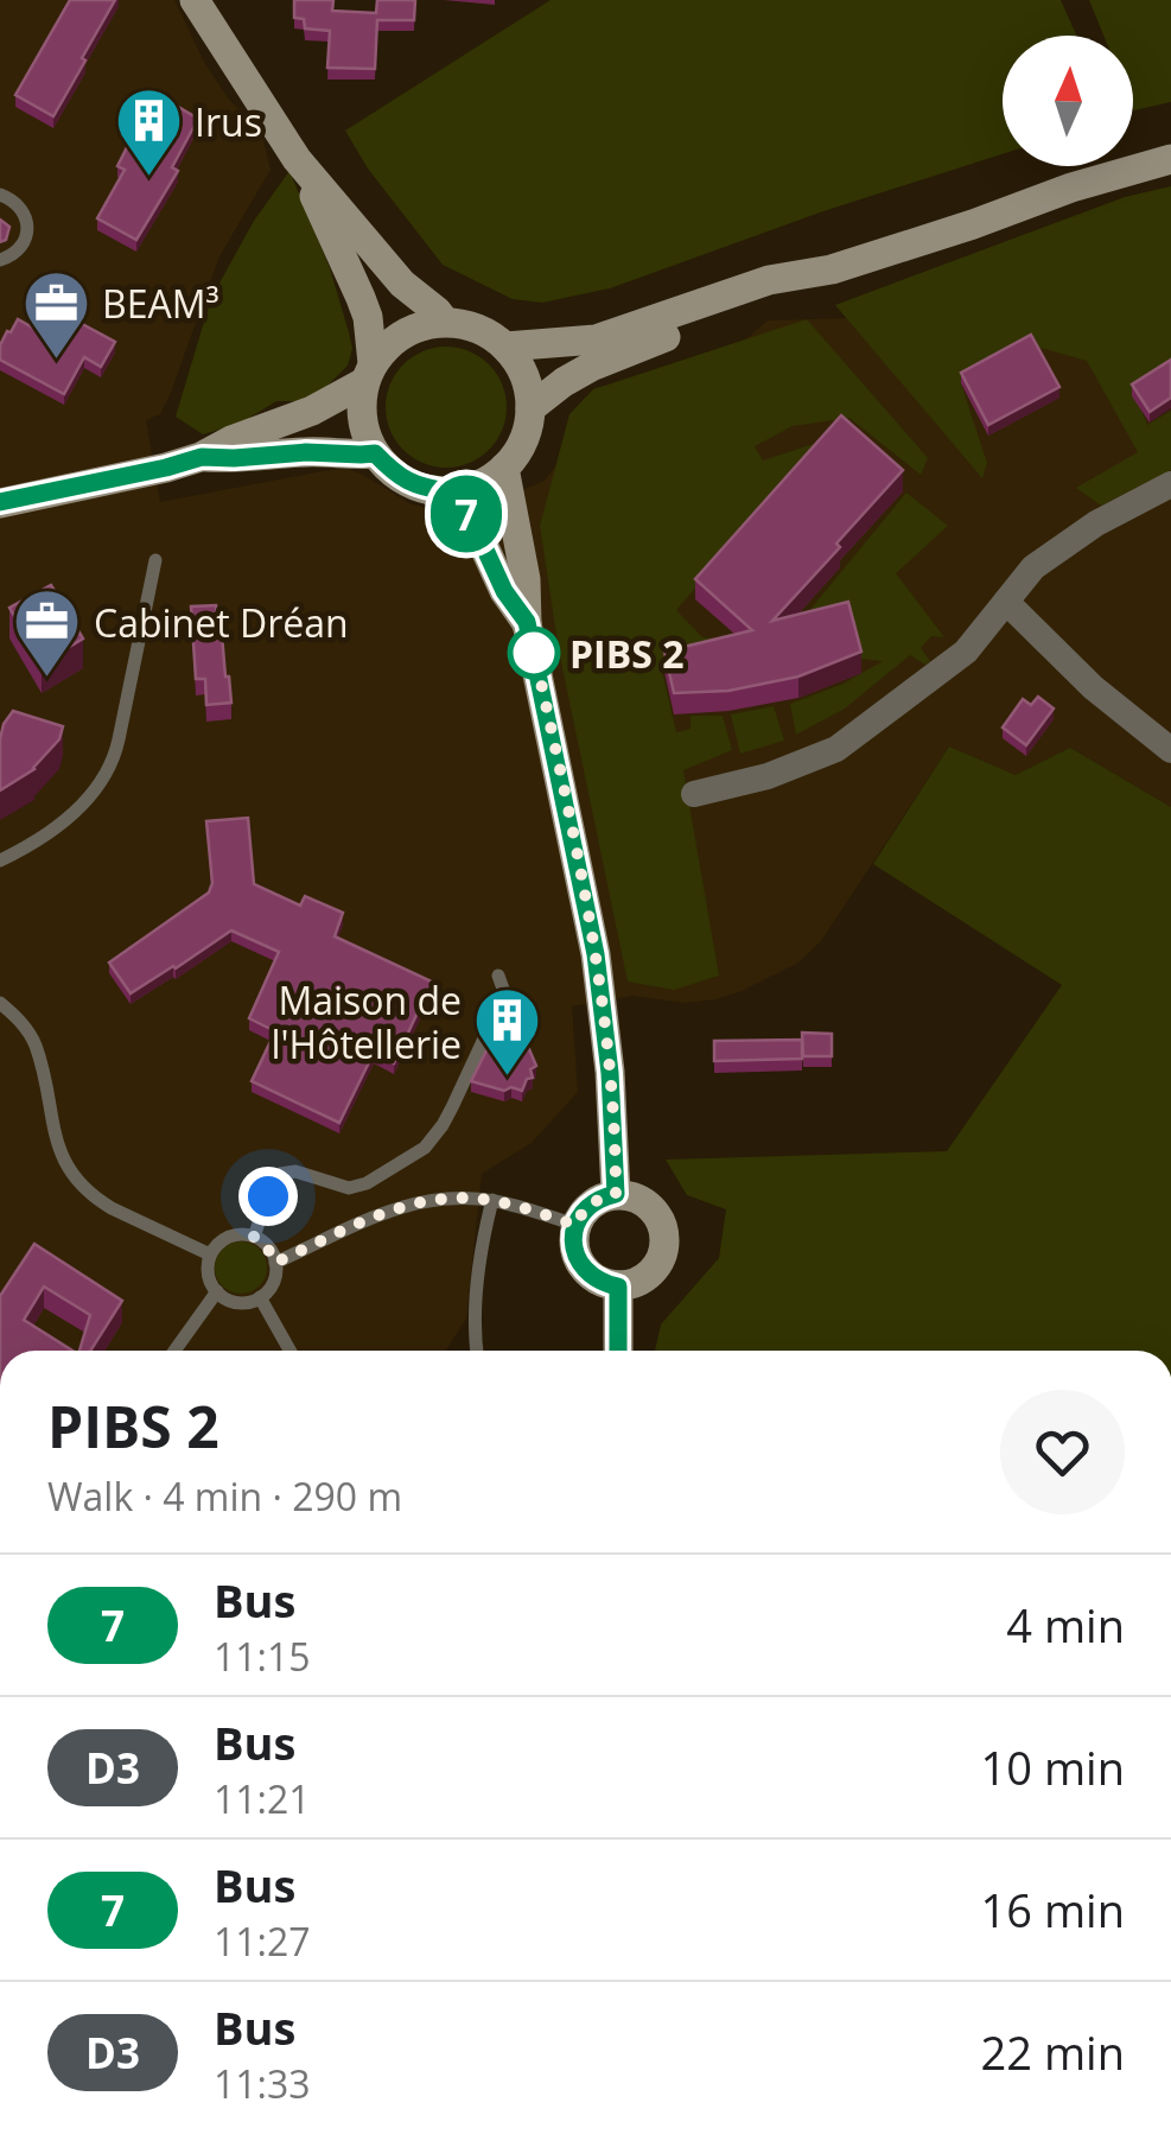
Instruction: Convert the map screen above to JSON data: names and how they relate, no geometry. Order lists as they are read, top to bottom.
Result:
{
  "places": {
    "building": ["Irus", "Maison de l'Hôtellerie"],
    "office": ["BEAM³", "Cabinet Dréan"],
    "other": ["PIBS 2"]
  },
  "lines": ["bus line 7"],
  "north": "top",
  "page": {
    "on_map": "7",
    "heading": ["PIBS 2", "Walk · 4 min · 290 m"],
    "list": [
      {
        "mark": "7",
        "name": "Bus",
        "note": "11:15",
        "value": "4 min"
      },
      {
        "mark": "D3",
        "name": "Bus",
        "note": "11:21",
        "value": "10 min"
      },
      {
        "mark": "7",
        "name": "Bus",
        "note": "11:27",
        "value": "16 min"
      },
      {
        "mark": "D3",
        "name": "Bus",
        "note": "11:33",
        "value": "22 min"
      }
    ]
  }
}
